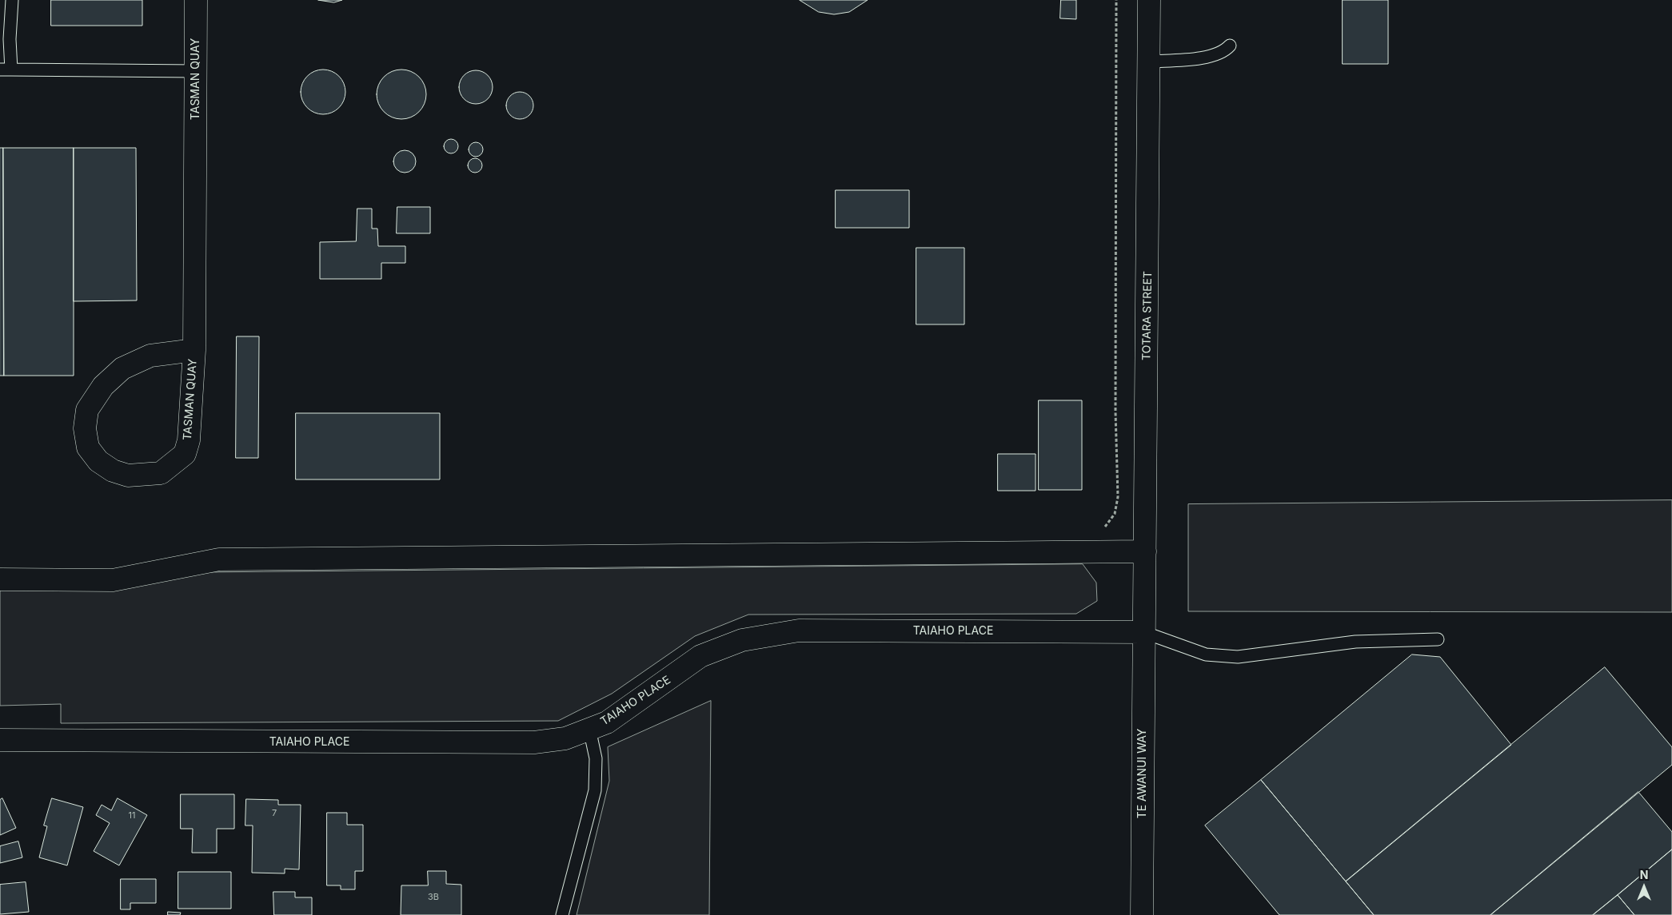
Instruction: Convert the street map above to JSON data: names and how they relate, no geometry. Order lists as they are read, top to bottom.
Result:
{
  "streets": {
    "street": [
      "TASMAN QUAY",
      "TOTARA STREET",
      "TAIAHO PLACE",
      "TE AWANUI WAY"
    ]
  },
  "crossings": [
    ["TOTARA STREET", "TAIAHO PLACE"],
    ["TOTARA STREET", "TE AWANUI WAY"],
    ["TAIAHO PLACE", "TE AWANUI WAY"]
  ],
  "house_numbers": ["7", "11", "3B"],
  "north": "top"
}
